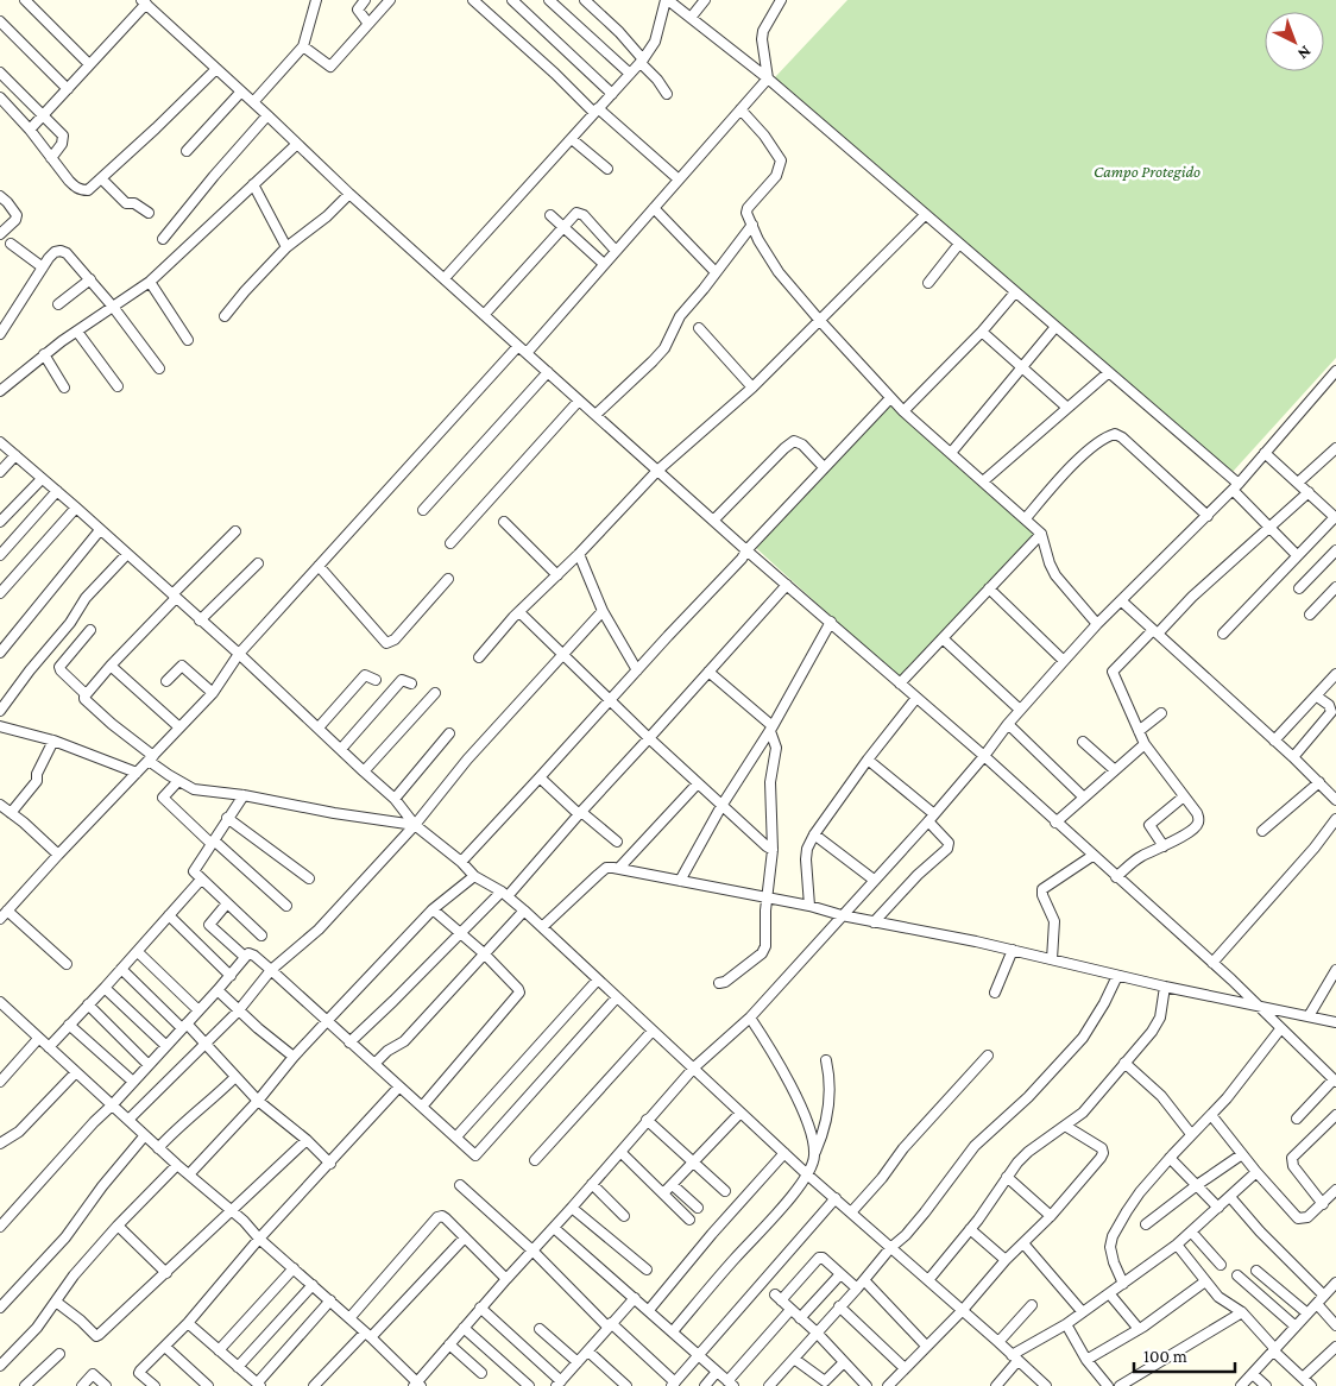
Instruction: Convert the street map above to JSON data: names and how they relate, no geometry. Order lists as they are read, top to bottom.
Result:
{
  "parks": ["Campo Protegido"],
  "scale_bar": "100 m",
  "north": "bottom right"
}
